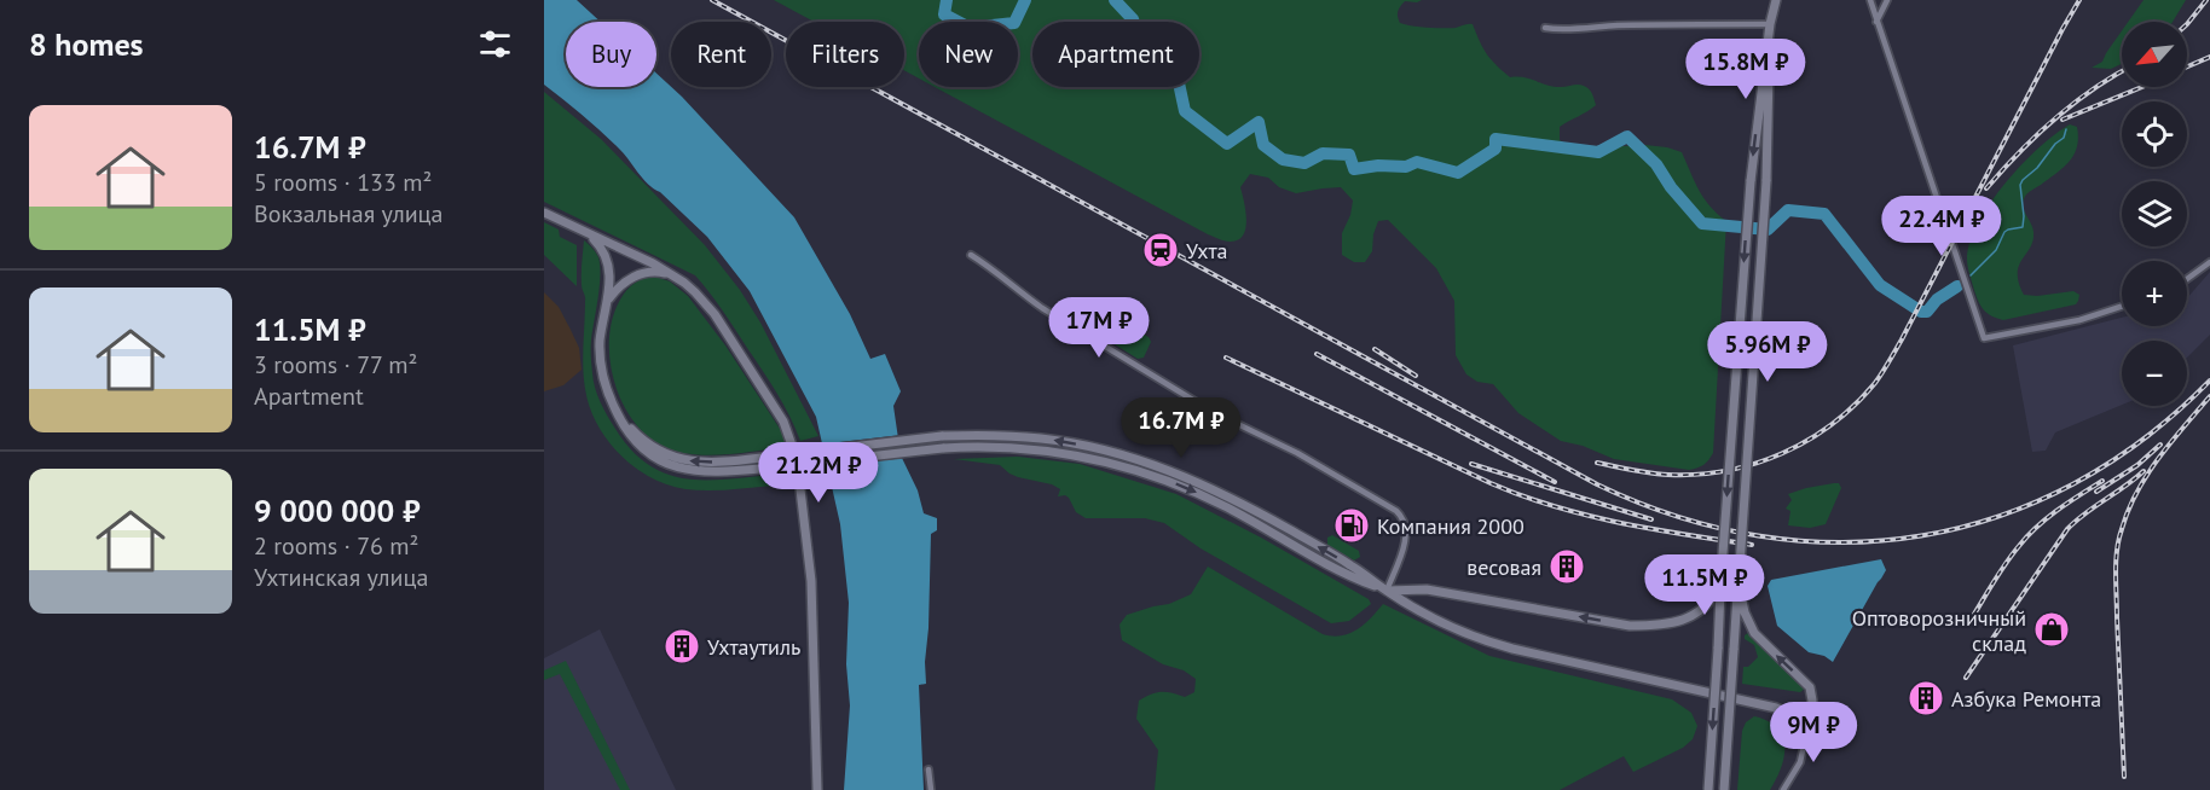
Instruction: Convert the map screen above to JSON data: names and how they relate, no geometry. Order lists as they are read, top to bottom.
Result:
{
  "places": {
    "station": ["Ухта"],
    "fuel station": ["Компания 2000"],
    "building": ["весовая", "Ухтаутиль", "Азбука Ремонта"],
    "shop": ["Оптоворозничный склад"]
  },
  "north": "bottom left",
  "page": {
    "heading": "8 homes",
    "map_buttons": ["+", "−"],
    "chip": [
      "Buy",
      "Rent",
      "Filters",
      "New",
      "Apartment"
    ],
    "price": [
      "15.8M ₽",
      "22.4M ₽",
      "17M ₽",
      "5.96M ₽",
      "16.7M ₽",
      "21.2M ₽",
      "11.5M ₽",
      "9M ₽"
    ],
    "list": [
      {
        "name": "16.7M ₽",
        "note": "5 rooms · 133 m² · Вокзальная улица"
      },
      {
        "name": "11.5M ₽",
        "note": "3 rooms · 77 m² · Apartment"
      },
      {
        "name": "9 000 000 ₽",
        "note": "2 rooms · 76 m² · Ухтинская улица"
      }
    ]
  }
}
